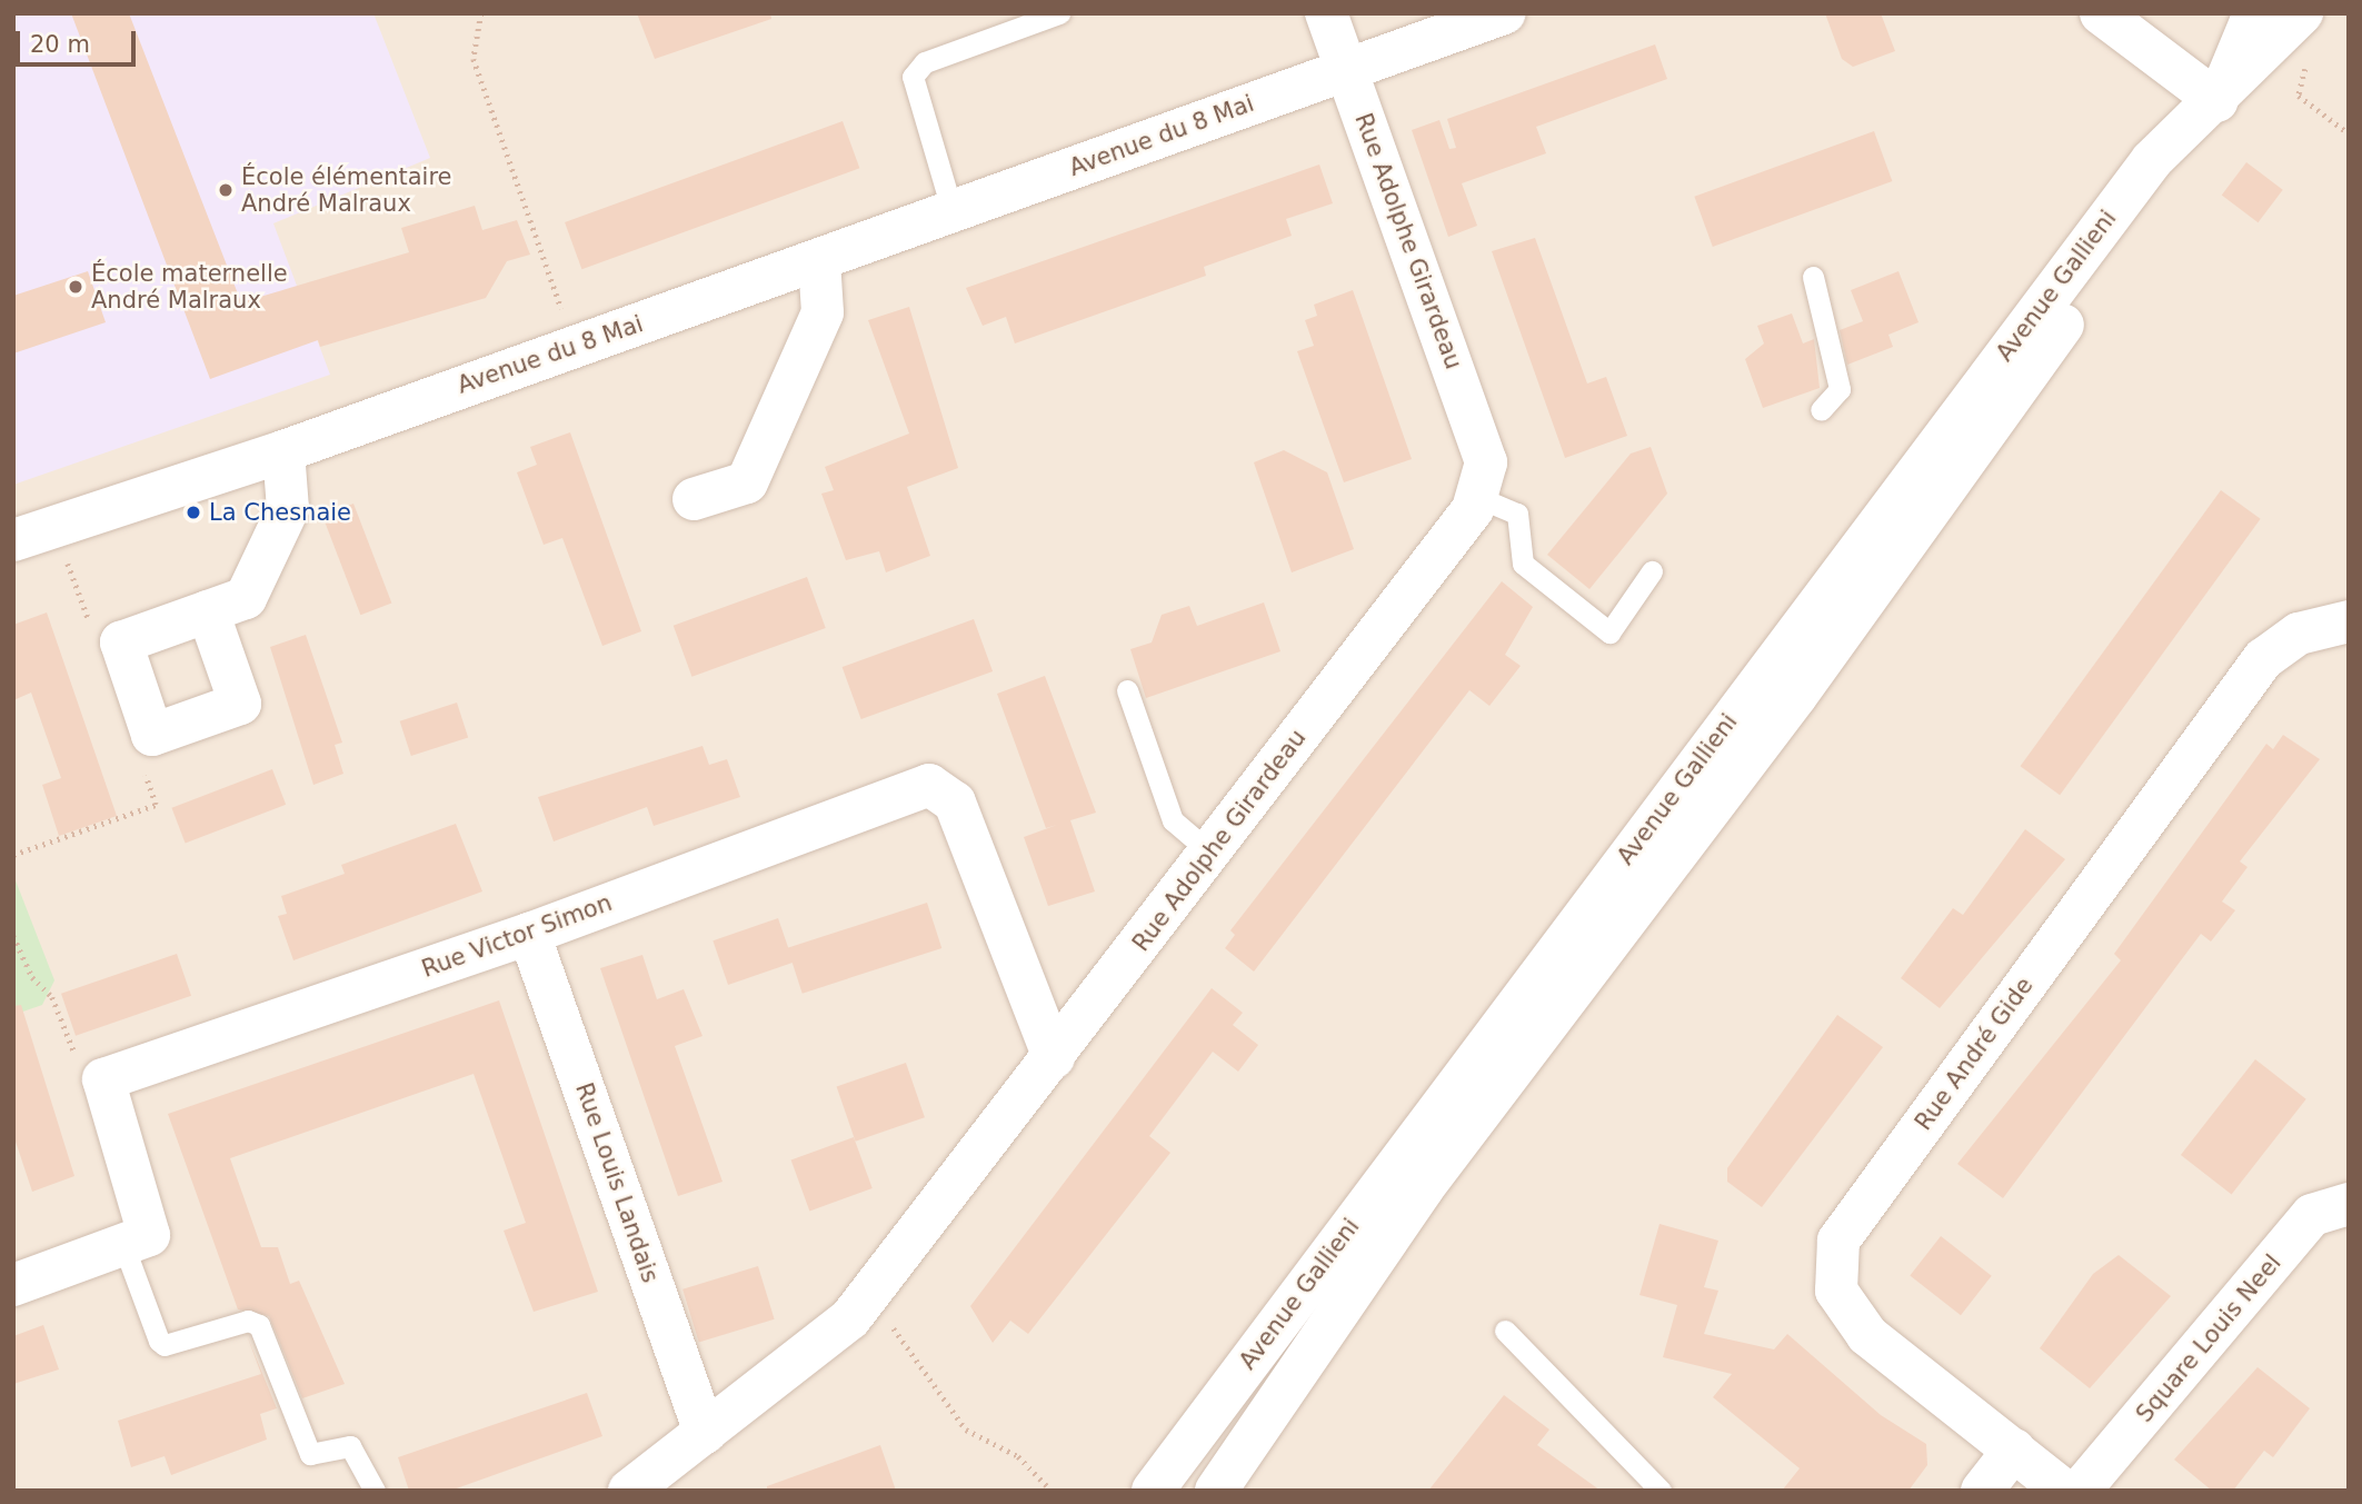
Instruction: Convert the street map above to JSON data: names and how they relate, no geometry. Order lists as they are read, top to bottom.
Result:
{
  "streets": {
    "street": [
      "Avenue du 8 Mai",
      "Rue Adolphe Girardeau",
      "Avenue Gallieni",
      "Rue Victor Simon",
      "Rue André Gide",
      "Rue Louis Landais",
      "Square Louis Neel"
    ]
  },
  "crossings": [
    ["Avenue du 8 Mai", "Rue Adolphe Girardeau"],
    ["Rue Adolphe Girardeau", "Rue Victor Simon"],
    ["Rue Adolphe Girardeau", "Rue Louis Landais"],
    ["Rue Victor Simon", "Rue Louis Landais"]
  ],
  "places": ["École élémentaire André Malraux", "École maternelle André Malraux", "La Chesnaie"],
  "scale_bar": "20 m"
}
